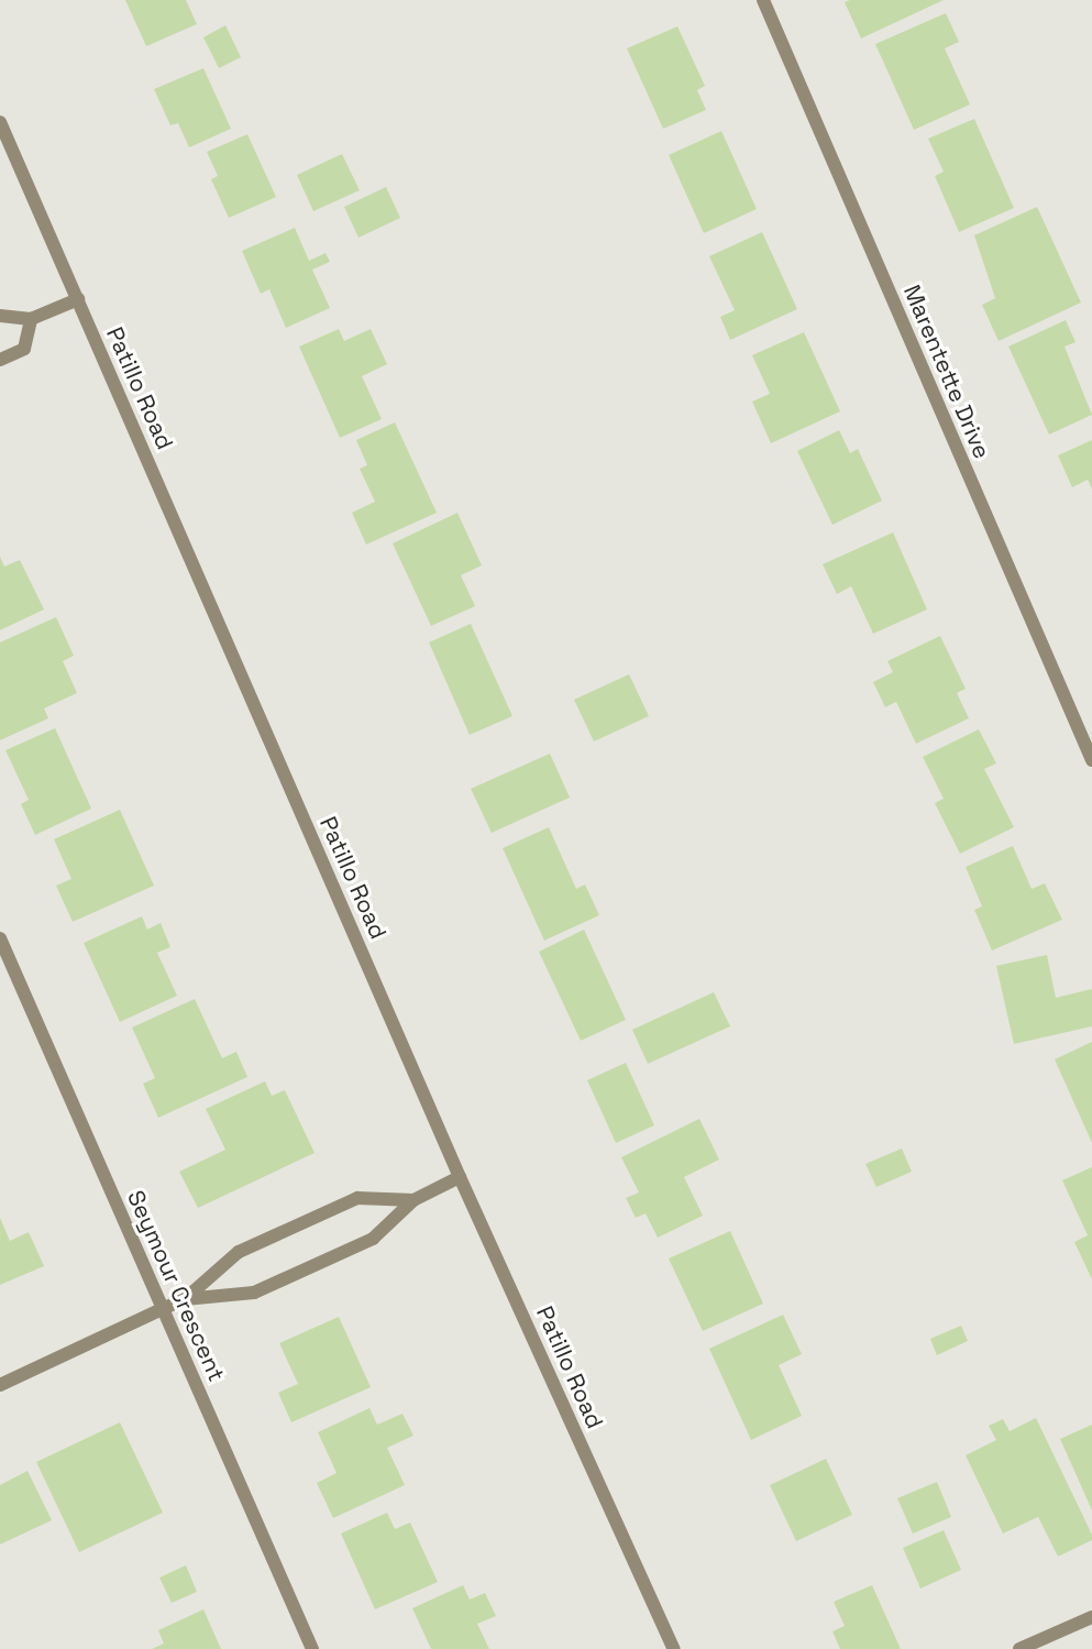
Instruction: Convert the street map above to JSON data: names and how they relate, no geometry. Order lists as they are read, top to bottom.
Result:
{
  "streets": {
    "street": ["Marentette Drive", "Patillo Road", "Seymour Crescent"]
  }
}
